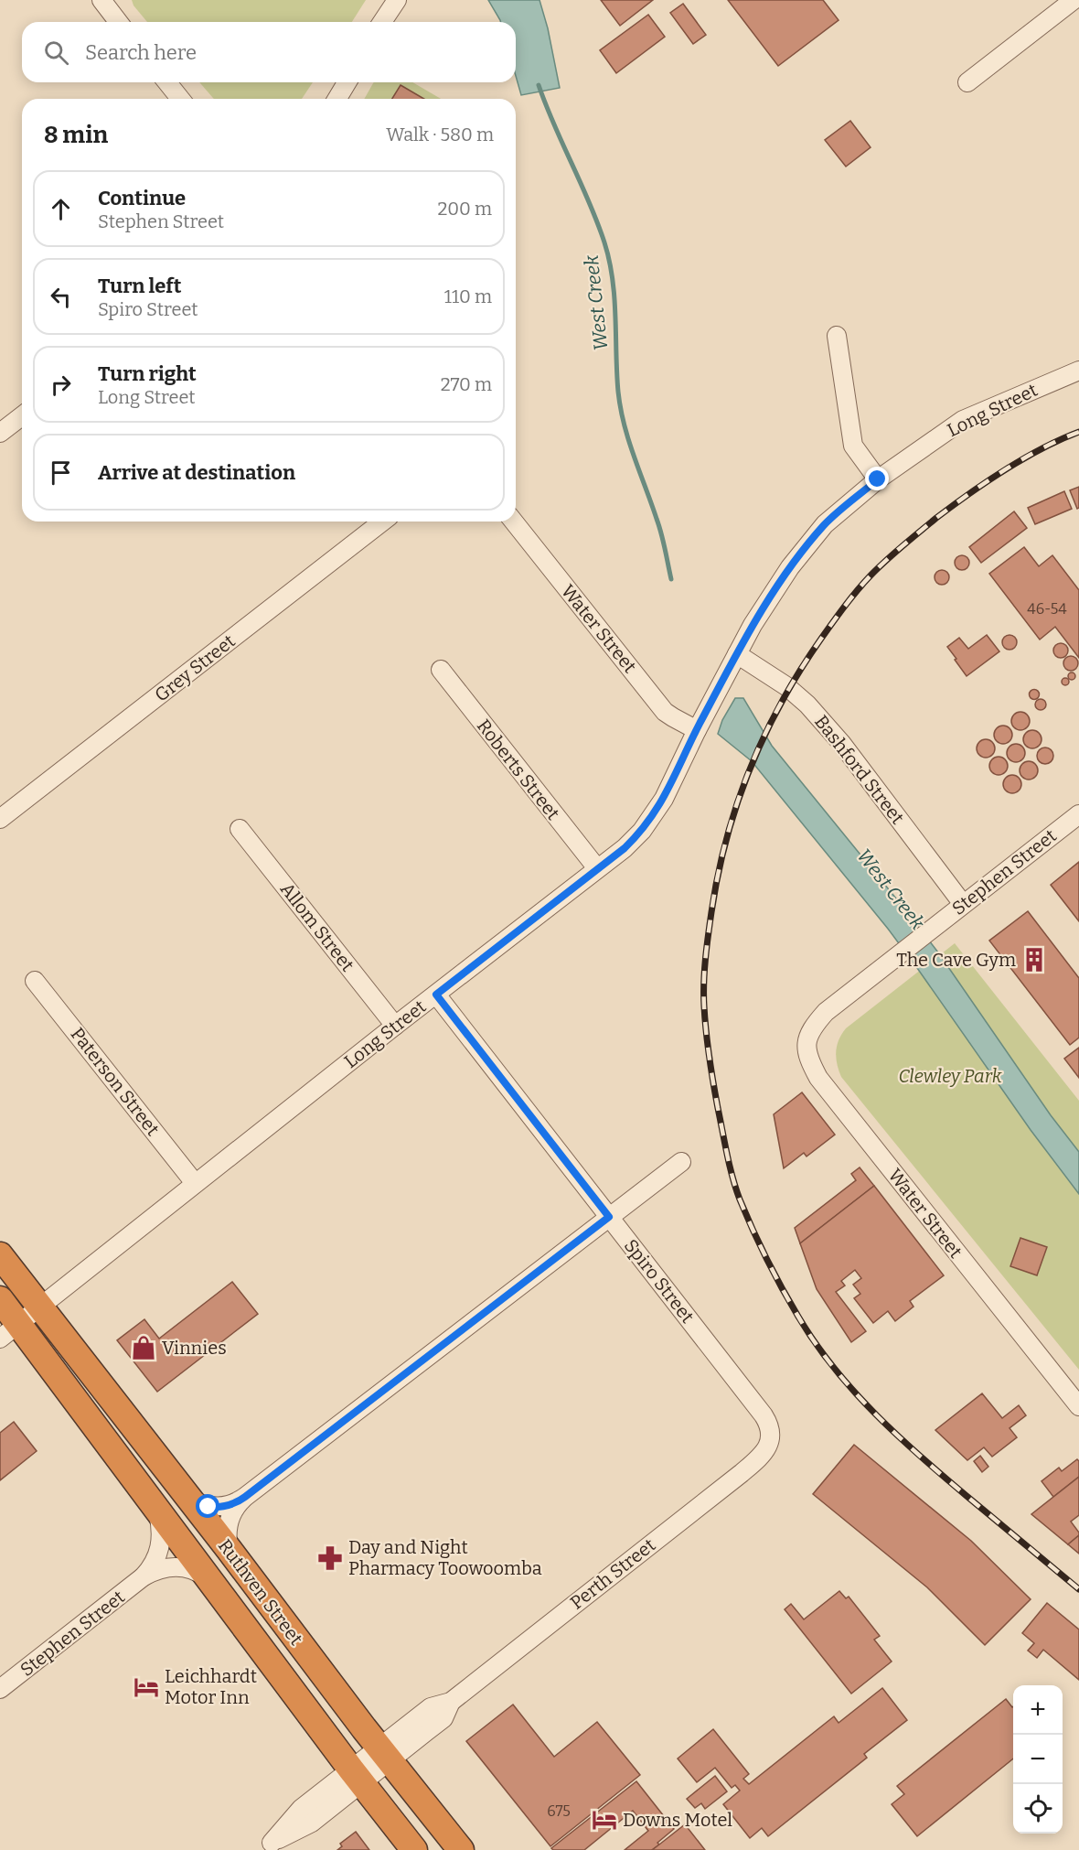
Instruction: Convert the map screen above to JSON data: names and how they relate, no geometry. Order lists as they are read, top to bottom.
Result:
{
  "streets": {
    "highway": ["Ruthven Street"],
    "street": [
      "Long Street",
      "Water Street",
      "Grey Street",
      "Roberts Street",
      "Bashford Street",
      "Stephen Street",
      "Allom Street",
      "Paterson Street",
      "Spiro Street",
      "Perth Street"
    ]
  },
  "crossings": [
    ["Long Street", "Water Street"],
    ["Long Street", "Roberts Street"],
    ["Long Street", "Bashford Street"],
    ["Long Street", "Allom Street"],
    ["Long Street", "Paterson Street"],
    ["Long Street", "Spiro Street"],
    ["Long Street", "Ruthven Street"],
    ["Water Street", "Stephen Street"],
    ["Bashford Street", "Stephen Street"],
    ["Stephen Street", "Ruthven Street"],
    ["Spiro Street", "Perth Street"],
    ["Perth Street", "Ruthven Street"]
  ],
  "water": ["West Creek"],
  "parks": ["Clewley Park"],
  "places": {
    "building": ["The Cave Gym"],
    "shop": ["Vinnies"],
    "pharmacy": ["Day and Night Pharmacy Toowoomba"],
    "hotel": ["Leichhardt Motor Inn", "Downs Motel"]
  },
  "house_numbers": ["46-54", "675"],
  "page": {
    "search": "Search here",
    "heading": ["8 min", "Walk · 580 m"],
    "list": [
      ["Continue", "Stephen Street", "200 m"],
      ["Turn left", "Spiro Street", "110 m"],
      ["Turn right", "Long Street", "270 m"],
      "Arrive at destination"
    ],
    "map_buttons": ["+", "−"]
  }
}
